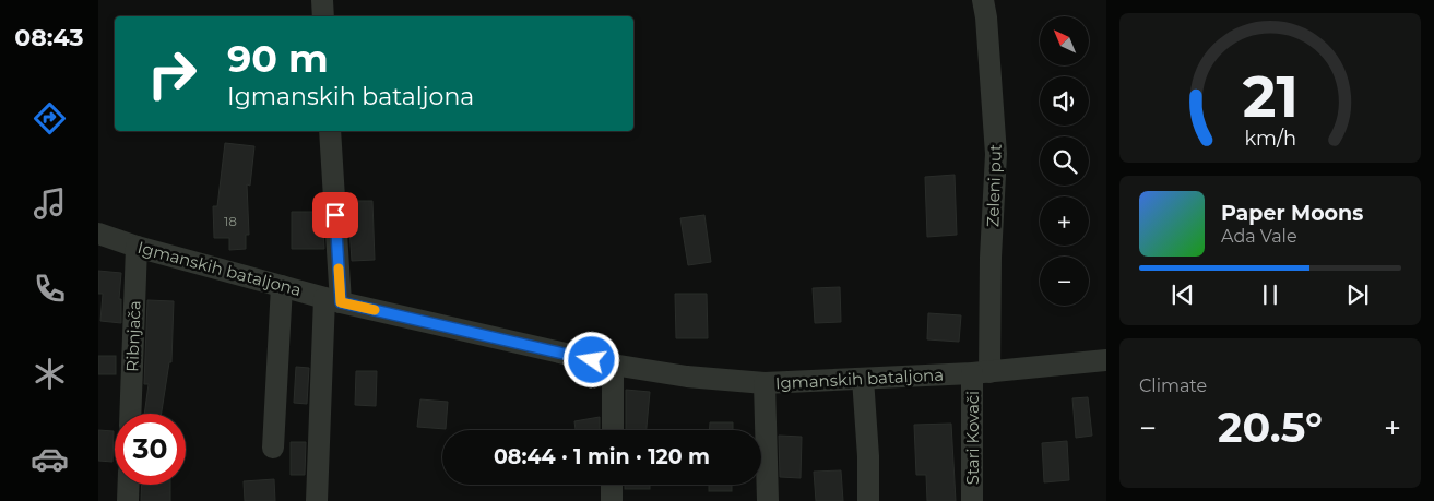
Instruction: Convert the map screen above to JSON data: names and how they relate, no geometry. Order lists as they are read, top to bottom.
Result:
{
  "streets": {
    "street": [
      "Zeleni put",
      "Igmanskih bataljona",
      "Ribnjača",
      "Stari Kovači"
    ]
  },
  "crossings": [
    ["Zeleni put", "Igmanskih bataljona"],
    ["Zeleni put", "Stari Kovači"],
    ["Igmanskih bataljona", "Ribnjača"],
    ["Igmanskih bataljona", "Stari Kovači"]
  ],
  "house_numbers": ["18"],
  "north": "top left",
  "page": {
    "tabs": "08:43",
    "map_buttons": ["+", "−"],
    "turn": ["90 m", "Igmanskih bataljona"],
    "song": ["Paper Moons", "Ada Vale"],
    "tile": "Climate",
    "heat": ["−", "20.5°", "+"],
    "limit": "30",
    "trip": "08:44 · 1 min · 120 m",
    "gauge": ["21", "km/h"]
  }
}
